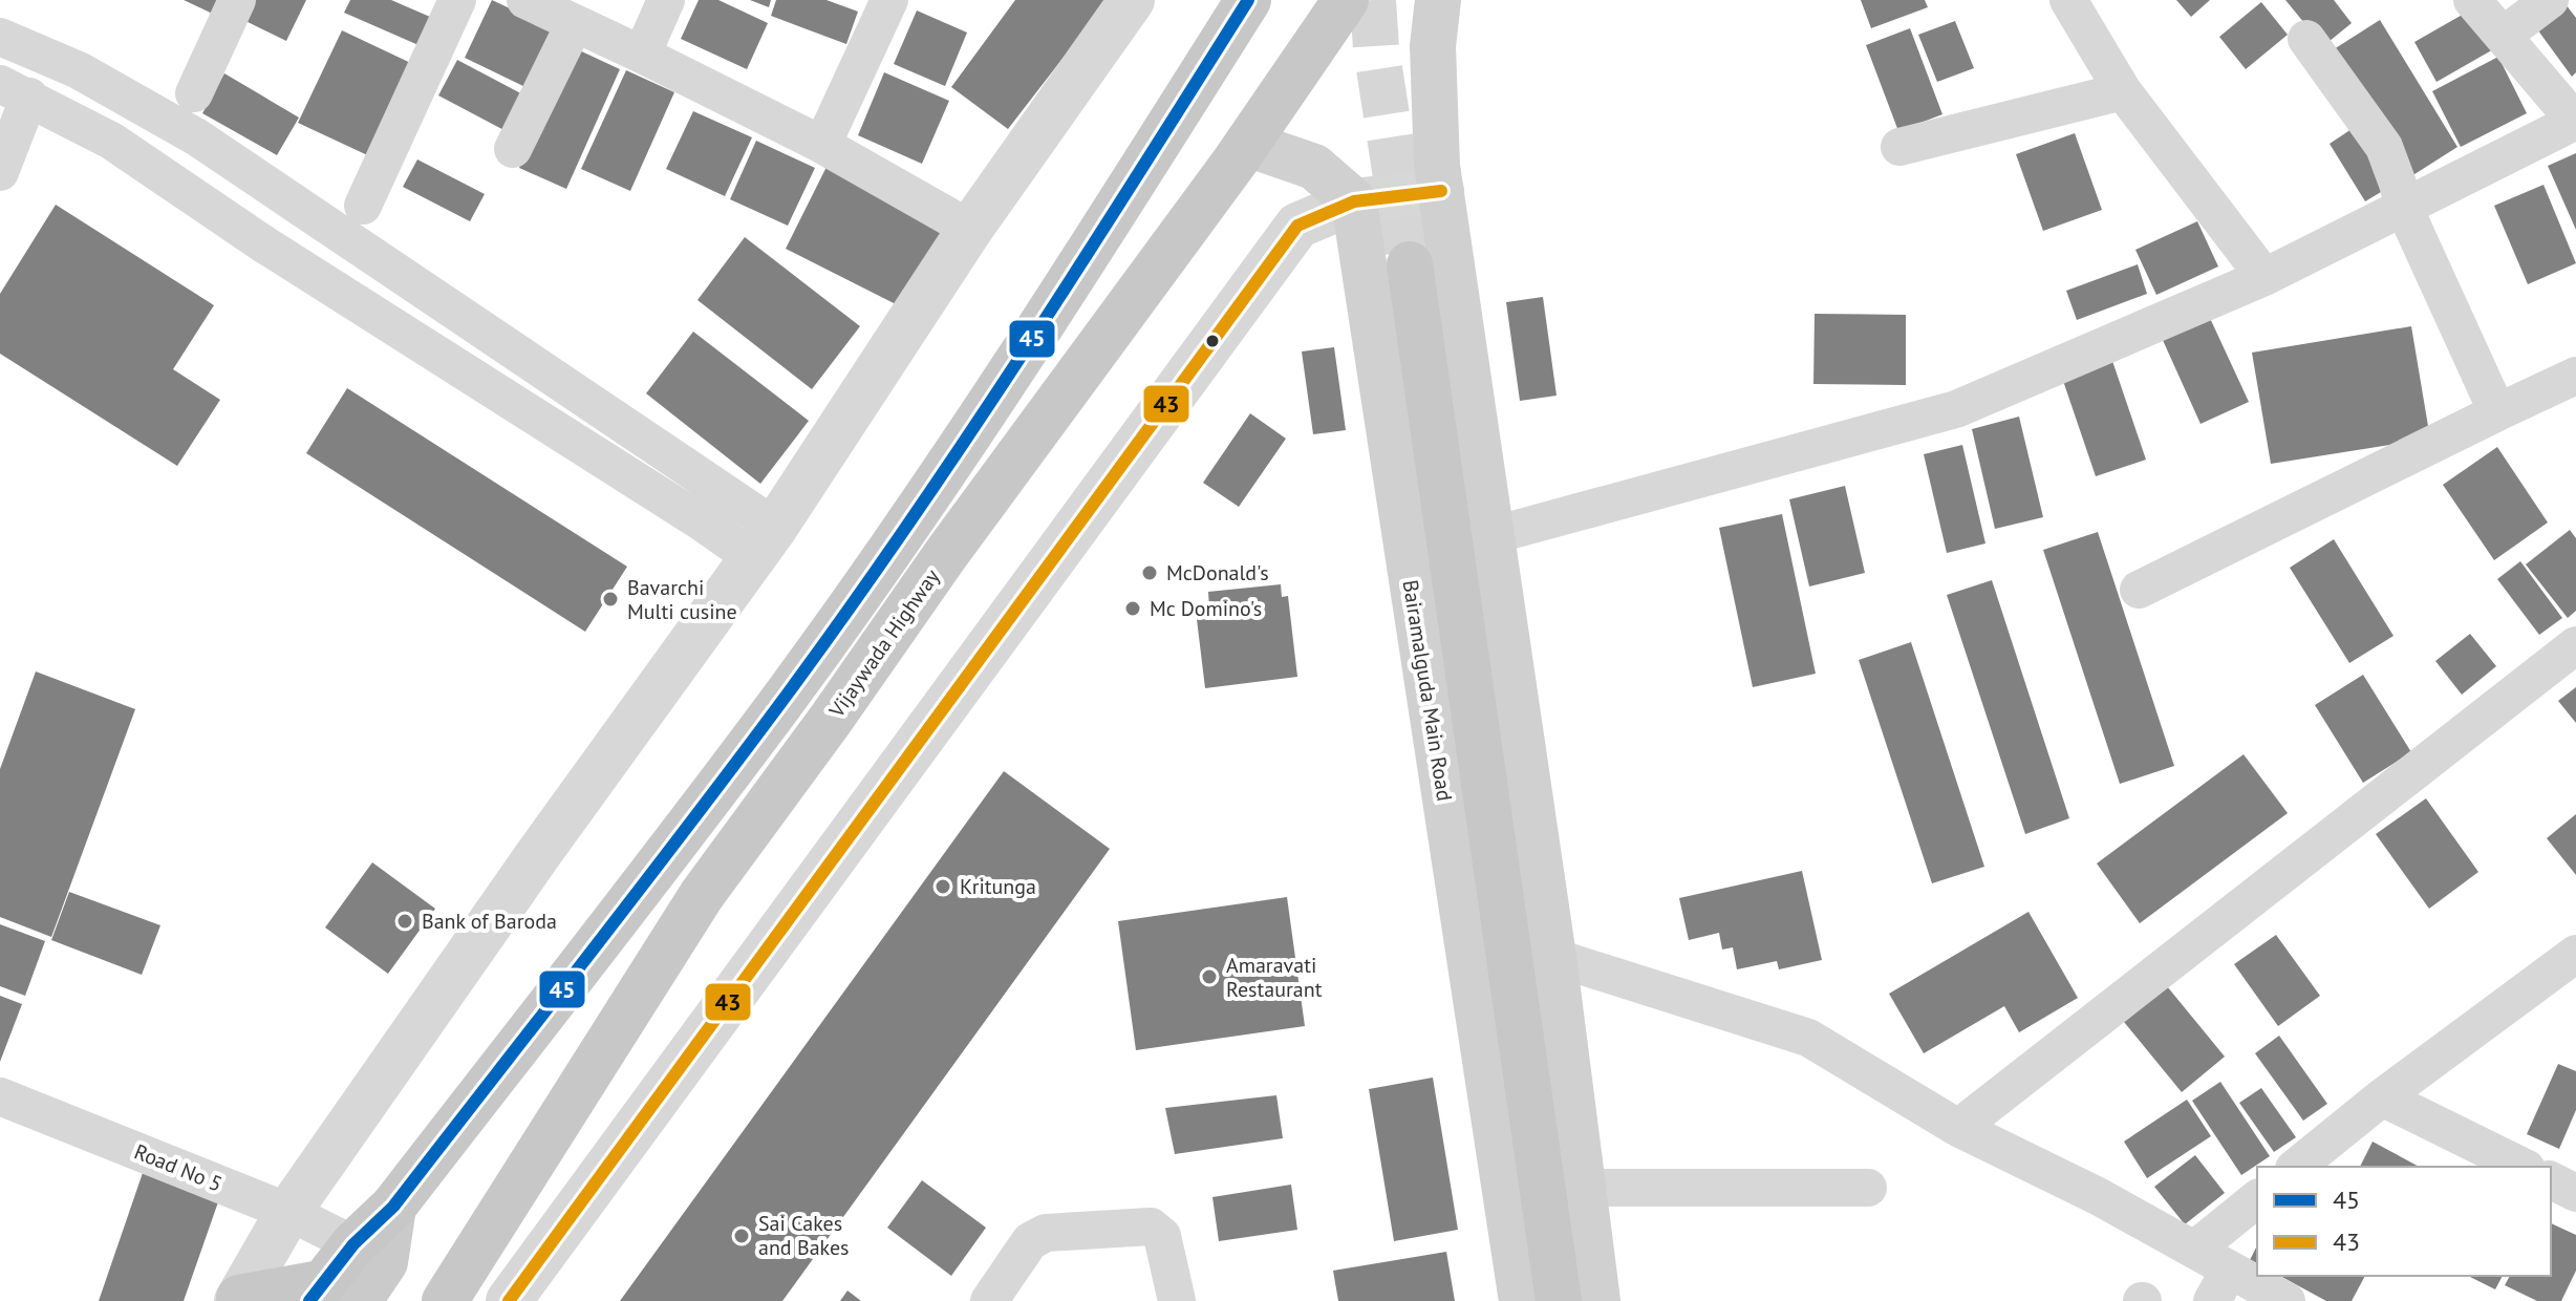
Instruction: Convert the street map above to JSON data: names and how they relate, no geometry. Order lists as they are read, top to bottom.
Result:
{
  "streets": {
    "highway": ["Vijaywada Highway"],
    "main road": ["Bairamalguda Main Road"],
    "street": ["Road No 5"]
  },
  "places": [
    "McDonald's",
    "Bavarchi Multi cusine",
    "Mc Domino's",
    "Kritunga",
    "Bank of Baroda",
    "Amaravati Restaurant",
    "Sai Cakes and Bakes"
  ],
  "lines": ["transit line 45", "transit line 43"],
  "legend": ["45", "43"]
}
